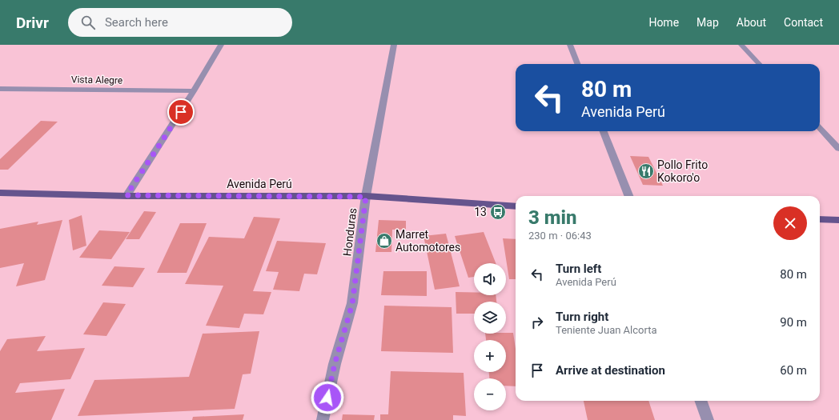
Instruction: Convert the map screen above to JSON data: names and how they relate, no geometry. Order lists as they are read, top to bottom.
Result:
{
  "streets": {
    "main road": ["Avenida Perú"],
    "street": ["Vista Alegre", "Honduras"]
  },
  "crossings": [
    ["Avenida Perú", "Honduras"]
  ],
  "places": {
    "restaurant": ["Pollo Frito Kokoro'o"],
    "bus stop": ["13"],
    "shop": ["Marret Automotores"]
  },
  "page": {
    "header": "Drivr",
    "search": "Search here",
    "nav": [
      "Home",
      "Map",
      "About",
      "Contact"
    ],
    "turn": ["80 m", "Avenida Perú"],
    "heading": ["3 min", "230 m · 06:43"],
    "list": [
      {
        "name": "Turn left",
        "note": "Avenida Perú",
        "value": "80 m"
      },
      {
        "name": "Turn right",
        "note": "Teniente Juan Alcorta",
        "value": "90 m"
      },
      {
        "name": "Arrive at destination",
        "value": "60 m"
      }
    ],
    "map_buttons": ["+", "−"]
  }
}
